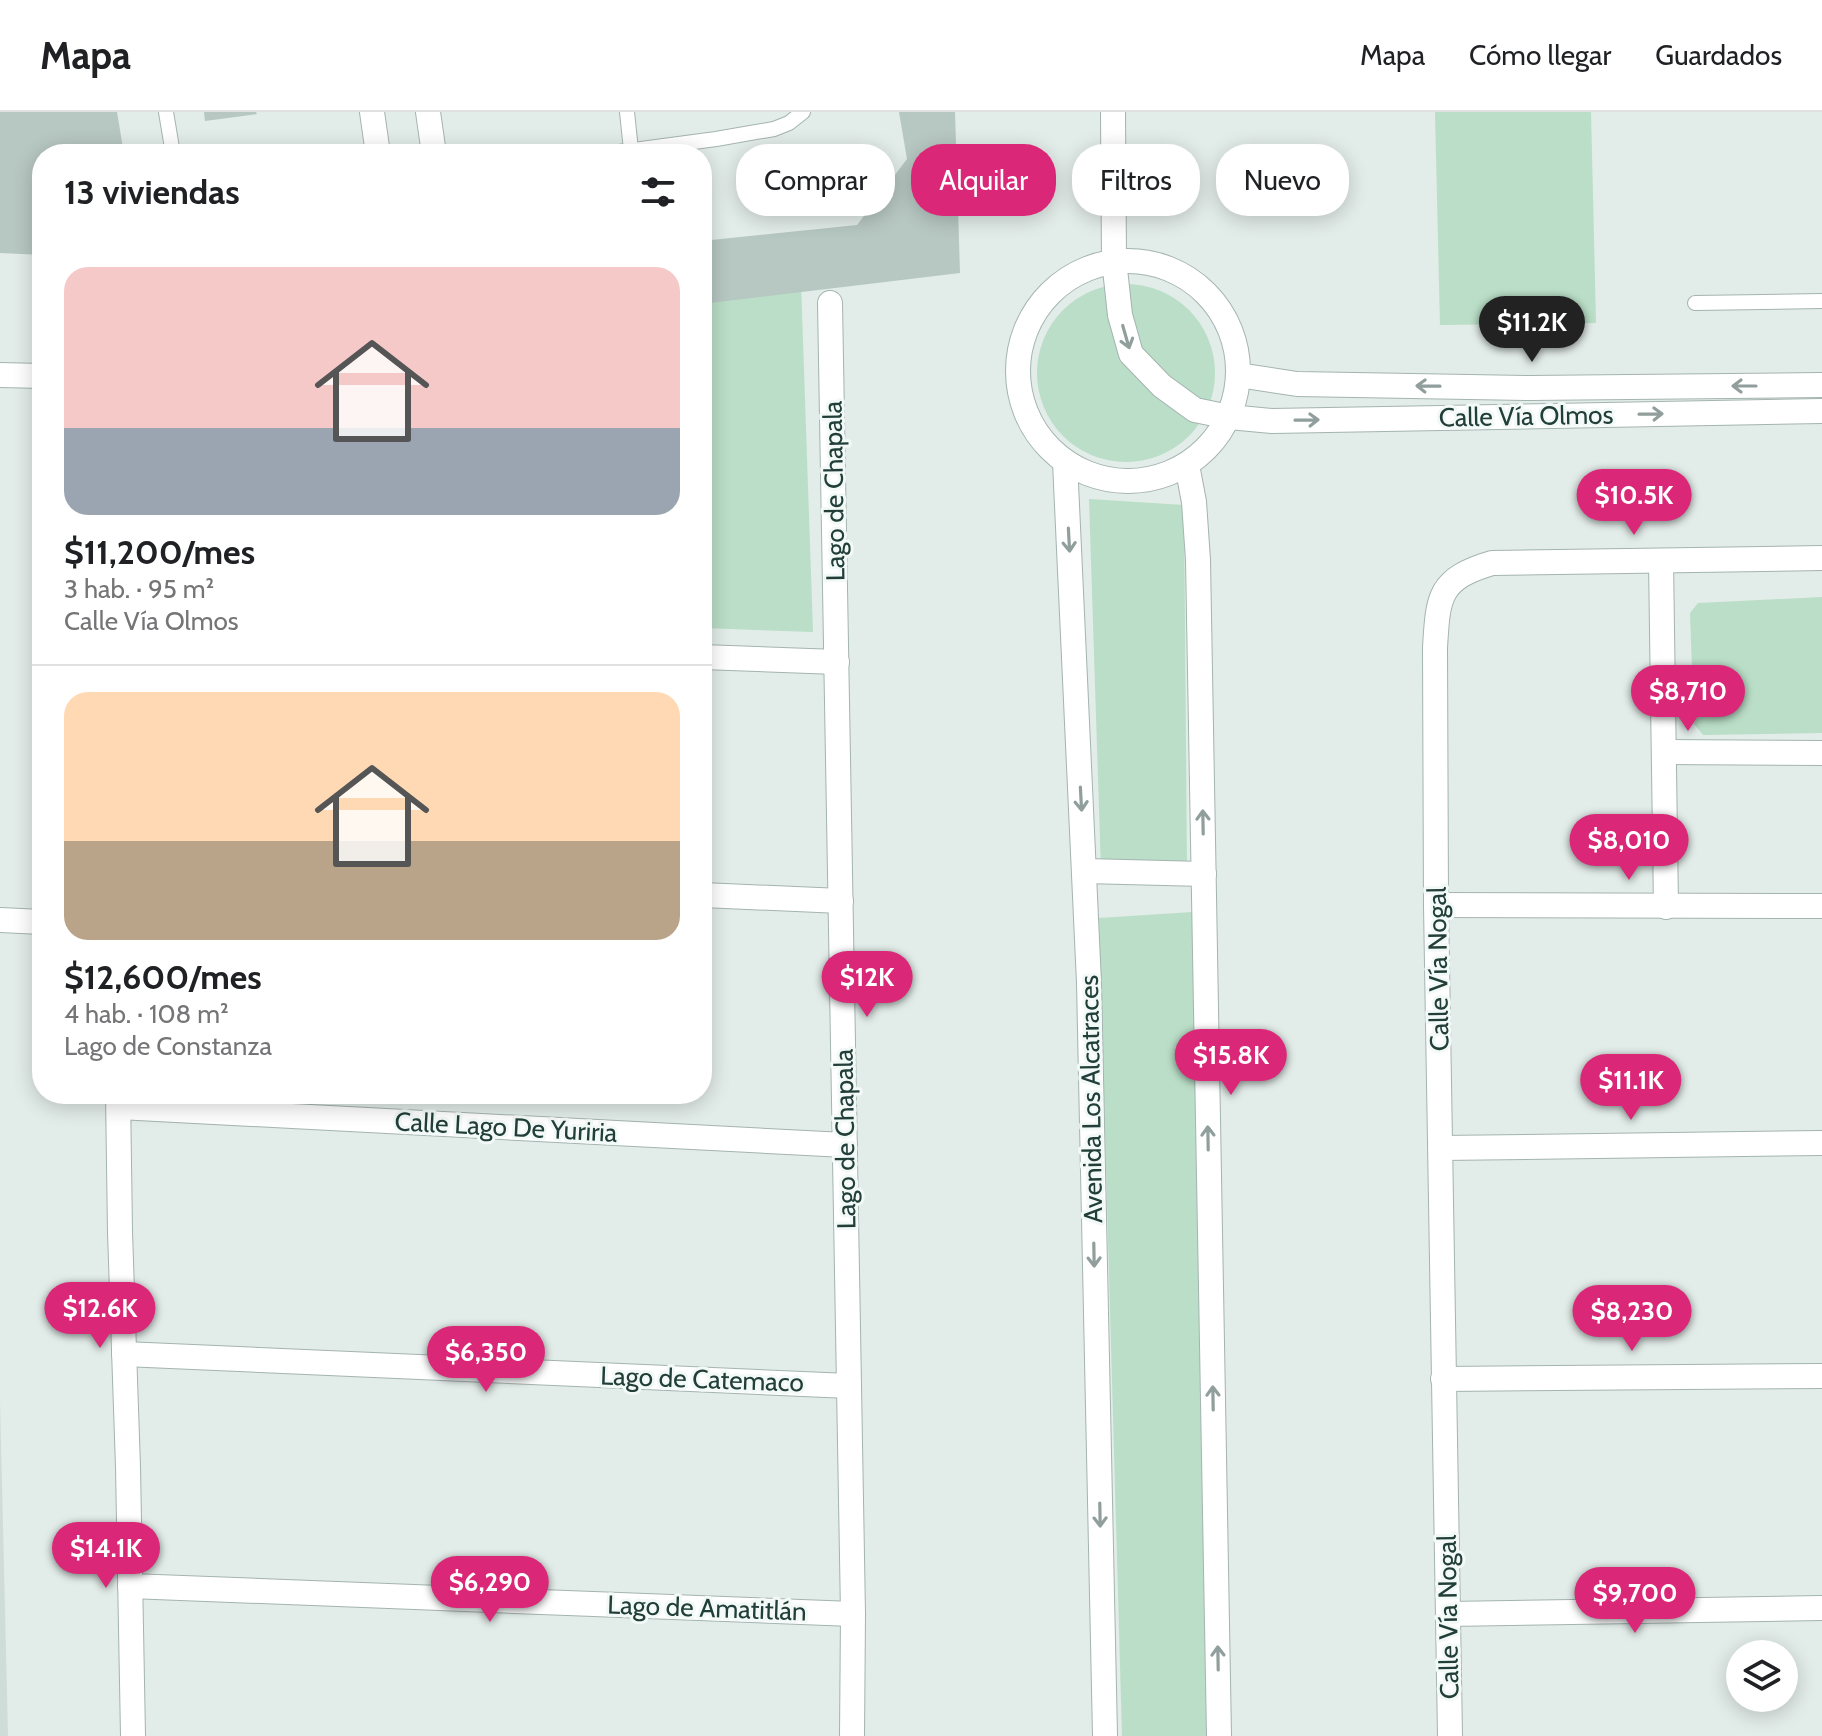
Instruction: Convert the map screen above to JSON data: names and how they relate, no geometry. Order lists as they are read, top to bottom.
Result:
{
  "streets": {
    "street": [
      "Calle Vía Olmos",
      "Lago de Chapala",
      "Calle Vía Nogal",
      "Avenida Los Alcatraces",
      "Calle Lago De Yuriria",
      "Lago de Catemaco",
      "Lago de Amatitlán"
    ]
  },
  "crossings": [
    ["Lago de Chapala", "Calle Lago De Yuriria"],
    ["Lago de Chapala", "Lago de Catemaco"],
    ["Lago de Chapala", "Lago de Amatitlán"]
  ],
  "page": {
    "header": "Mapa",
    "nav": ["Mapa", "Cómo llegar", "Guardados"],
    "chip": [
      "Comprar",
      "Alquilar",
      "Filtros",
      "Nuevo"
    ],
    "heading": "13 viviendas",
    "list": [
      {
        "name": "$11,200/mes",
        "note": "3 hab. · 95 m² · Calle Vía Olmos"
      },
      {
        "name": "$12,600/mes",
        "note": "4 hab. · 108 m² · Lago de Constanza"
      }
    ],
    "price": [
      "$11.2K",
      "$10.5K",
      "$8,710",
      "$8,010",
      "$12K",
      "$15.8K",
      "$11.1K",
      "$12.6K",
      "$8,230",
      "$6,350",
      "$14.1K",
      "$6,290",
      "$9,700"
    ]
  }
}
